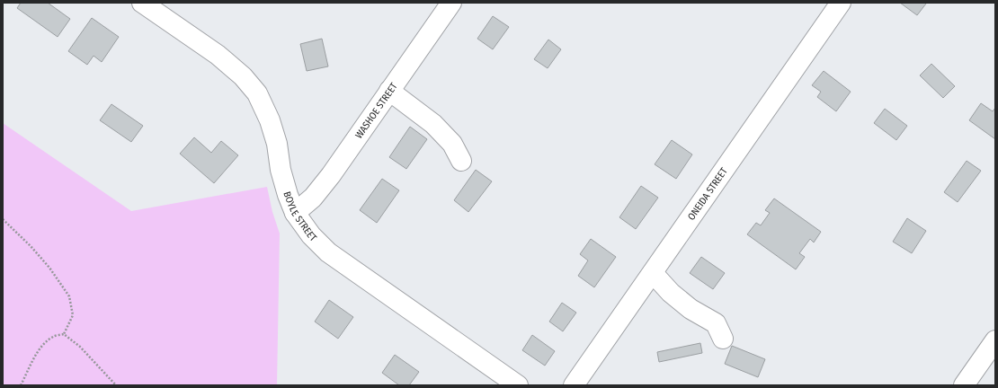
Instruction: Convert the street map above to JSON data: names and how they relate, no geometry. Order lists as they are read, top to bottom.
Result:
{
  "streets": {
    "street": ["WASHOE STREET", "ONEIDA STREET", "BOYLE STREET"]
  },
  "crossings": [
    ["WASHOE STREET", "BOYLE STREET"]
  ]
}
